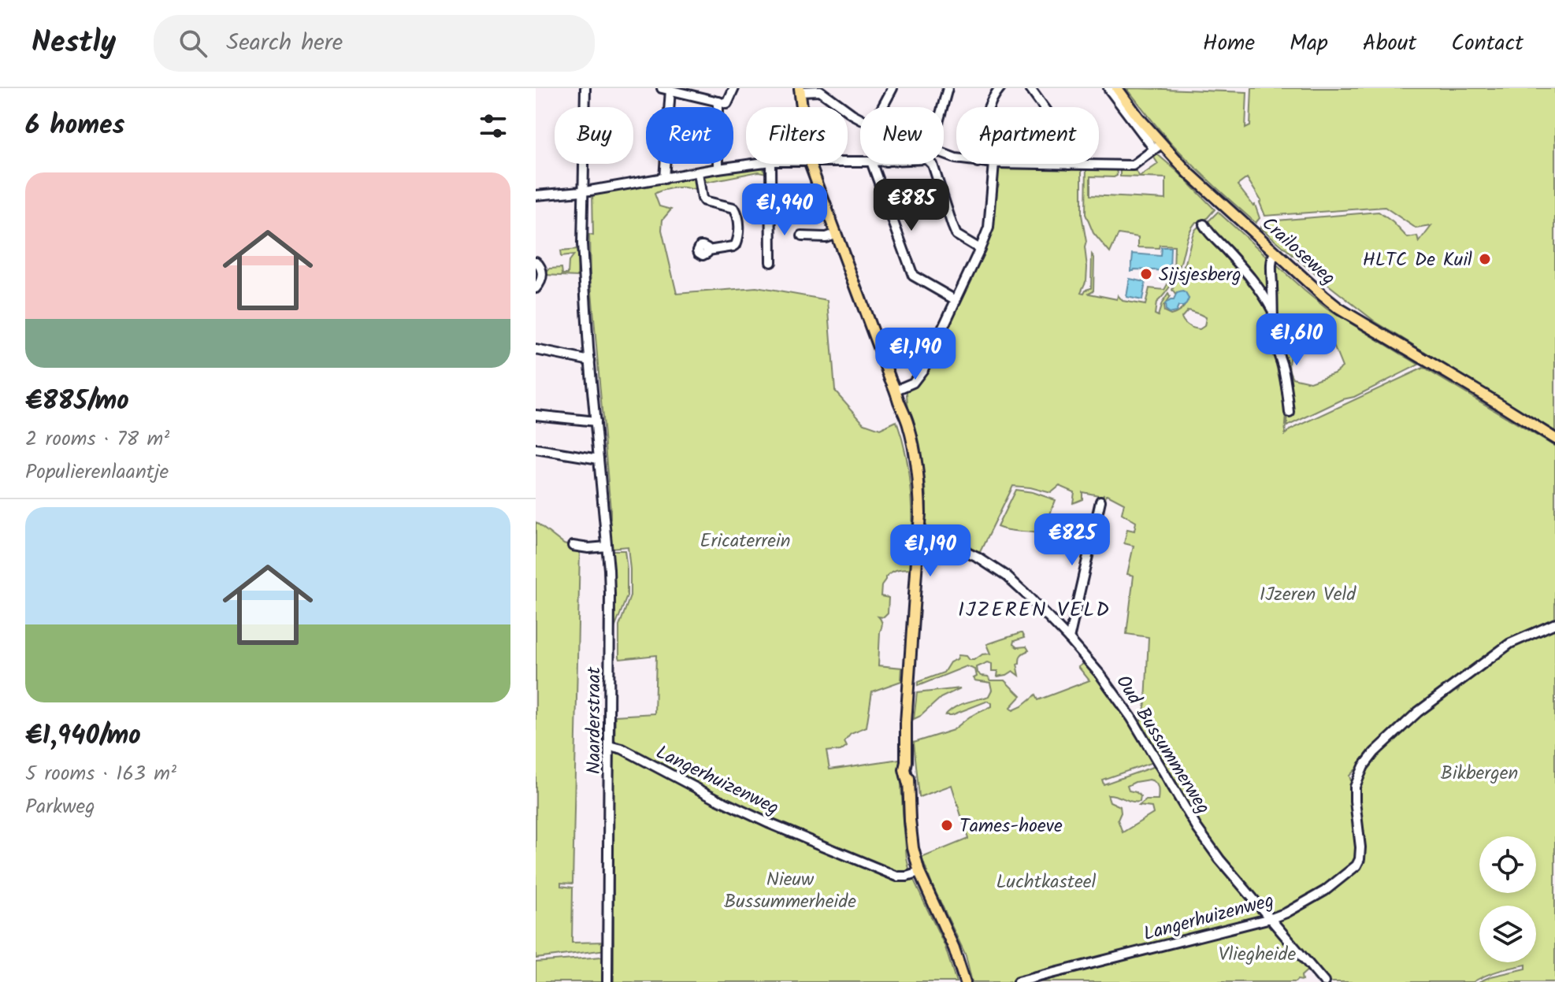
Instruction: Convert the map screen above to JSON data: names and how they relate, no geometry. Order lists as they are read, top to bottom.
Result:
{
  "streets": {
    "main road": ["Crailoseweg"],
    "street": ["Naarderstraat", "Oud Bussummerweg", "Langerhuizenweg"]
  },
  "crossings": [
    ["Naarderstraat", "Langerhuizenweg"],
    ["Oud Bussummerweg", "Langerhuizenweg"]
  ],
  "districts": ["IJZEREN VELD"],
  "parks": [
    "Ericaterrein",
    "IJzeren Veld",
    "Bikbergen",
    "Nieuw Bussummerheide",
    "Luchtkasteel",
    "Vliegheide"
  ],
  "places": ["HLTC De Kuil", "Sijsjesberg", "Tames-hoeve"],
  "page": {
    "header": "Nestly",
    "search": "Search here",
    "nav": [
      "Home",
      "Map",
      "About",
      "Contact"
    ],
    "heading": "6 homes",
    "chip": [
      "Buy",
      "Rent",
      "Filters",
      "New",
      "Apartment"
    ],
    "list": [
      {
        "name": "€885/mo",
        "note": "2 rooms · 78 m² · Populierenlaantje"
      },
      {
        "name": "€1,940/mo",
        "note": "5 rooms · 163 m² · Parkweg"
      }
    ],
    "price": [
      "€885",
      "€1,940",
      "€1,610",
      "€1,190",
      "€825",
      "€1,190"
    ]
  }
}
